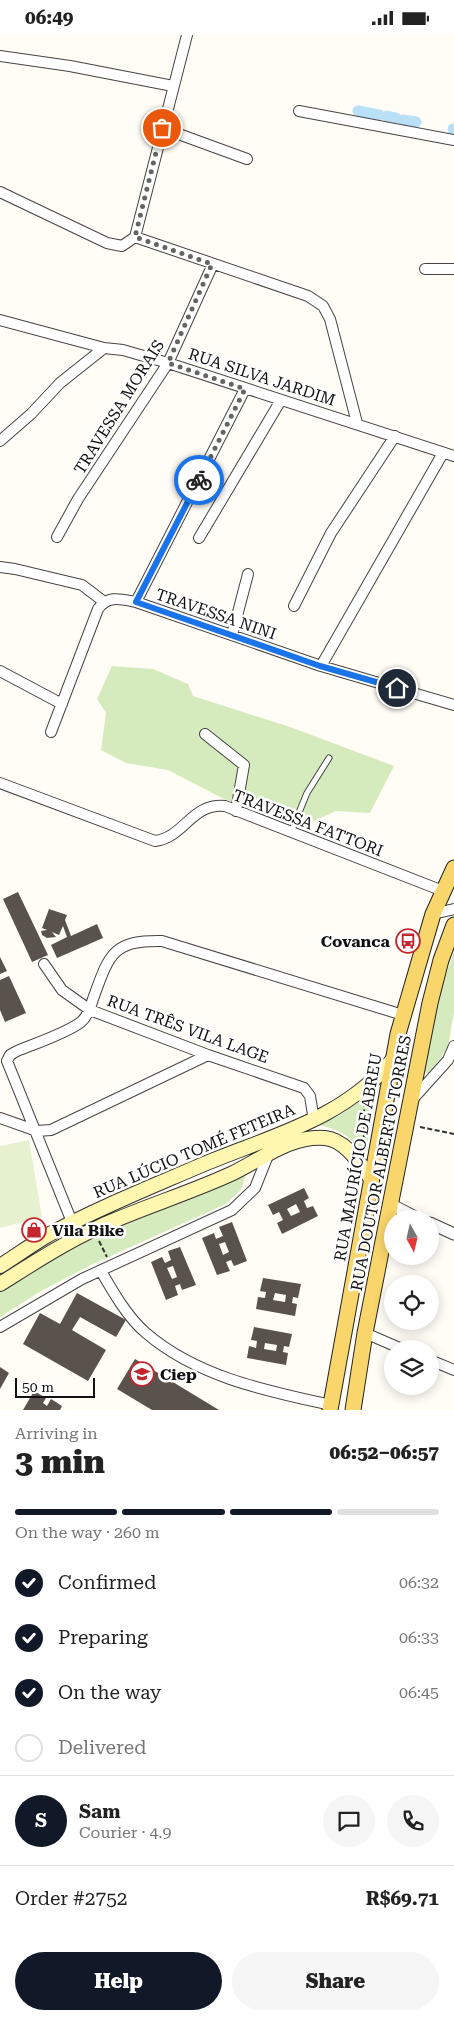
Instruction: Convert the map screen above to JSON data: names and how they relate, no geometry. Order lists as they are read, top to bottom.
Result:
{
  "streets": {
    "main road": ["RUA LÚCIO TOMÉ FETEIRA", "RUA MAURÍCIO DE ABREU", "RUA DOUTOR ALBERTO TORRES"],
    "street": [
      "RUA SILVA JARDIM",
      "TRAVESSA MORAIS",
      "TRAVESSA NINI",
      "TRAVESSA FATTORI",
      "RUA TRÊS VILA LAGE"
    ]
  },
  "crossings": [
    ["RUA SILVA JARDIM", "TRAVESSA MORAIS"],
    ["TRAVESSA FATTORI", "RUA MAURÍCIO DE ABREU"],
    ["RUA TRÊS VILA LAGE", "RUA LÚCIO TOMÉ FETEIRA"],
    ["RUA LÚCIO TOMÉ FETEIRA", "RUA MAURÍCIO DE ABREU"]
  ],
  "places": {
    "bus stop": ["Covanca"],
    "shop": ["Vila Bike"],
    "school or university": ["Ciep"]
  },
  "scale_bar": "50 m",
  "north": "bottom",
  "page": {
    "status": "06:49",
    "scale": "50 m",
    "heading": ["3 min", "Arriving in", "06:52–06:57"],
    "panel": [
      "Sam",
      "Courier · 4.9",
      "Order #2752",
      "R$69.71"
    ],
    "bar": "On the way · 260 m",
    "list": [
      ["Confirmed", "06:32"],
      ["Preparing", "06:33"],
      ["On the way", "06:45"],
      "Delivered"
    ],
    "round": "S",
    "buttons": ["Help", "Share"]
  }
}
